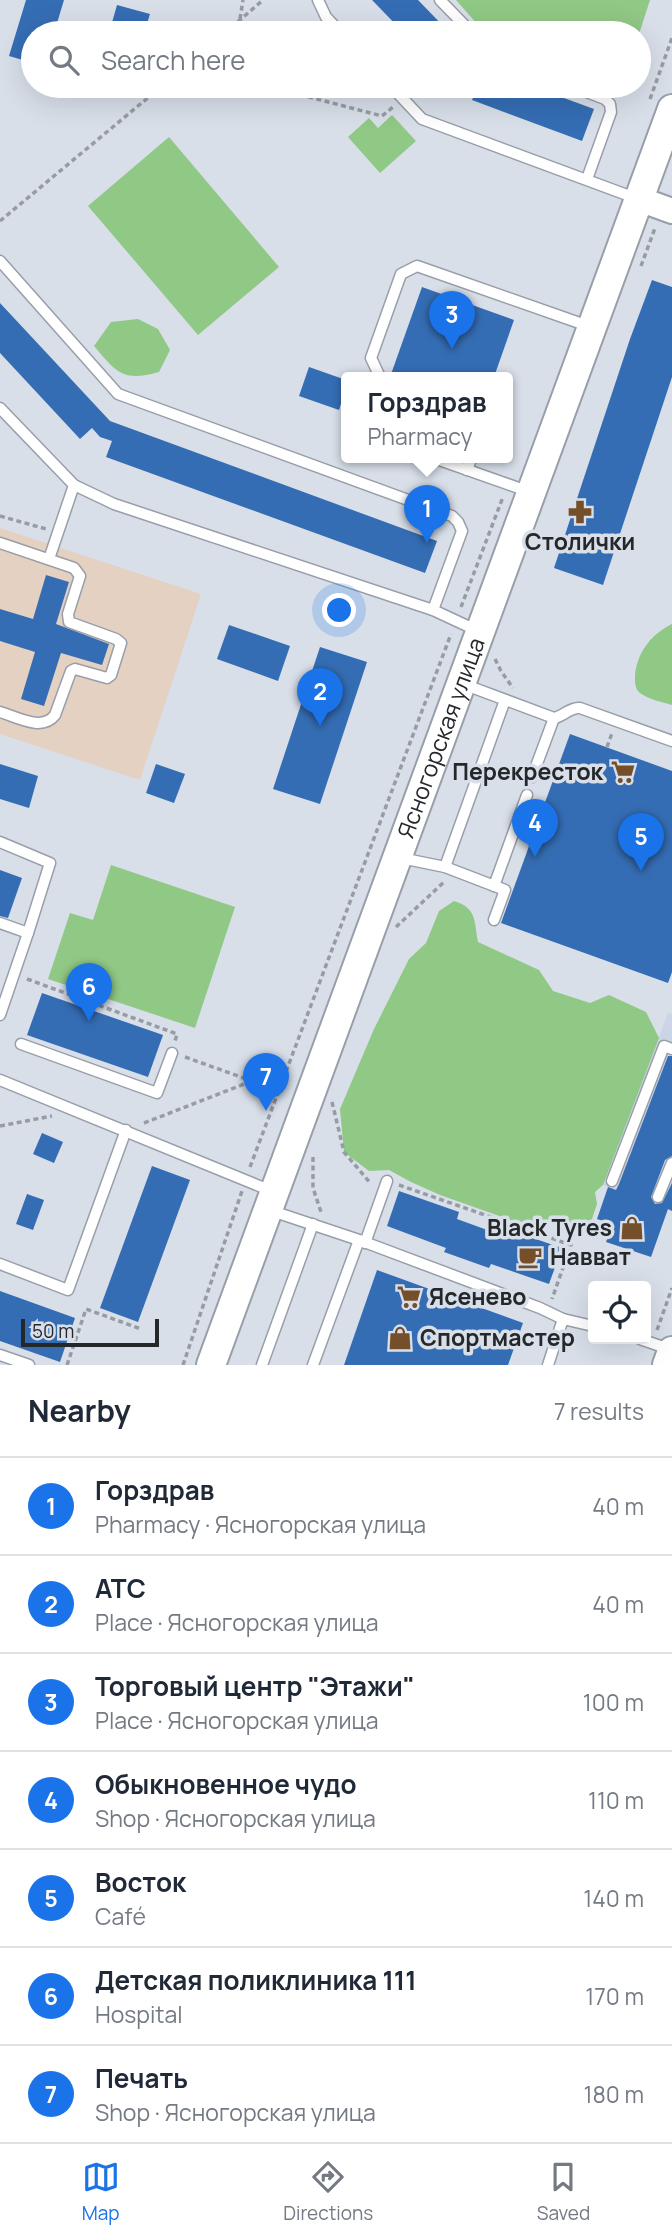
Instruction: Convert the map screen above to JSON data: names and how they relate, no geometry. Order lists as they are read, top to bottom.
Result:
{
  "streets": {
    "main road": ["Ясногорская улица"]
  },
  "places": {
    "pharmacy": ["Столички"],
    "supermarket": ["Перекресток", "Ясенево"],
    "shop": ["Black Tyres", "Спортмастер"],
    "cafe": ["Навват"]
  },
  "scale_bar": "50 m",
  "page": {
    "search": "Search here",
    "pins": [
      "3",
      "1",
      "2",
      "4",
      "5",
      "6",
      "7"
    ],
    "popup": ["Горздрав", "Pharmacy"],
    "scale": "50 m",
    "heading": ["Nearby", "7 results"],
    "list": [
      {
        "mark": "1",
        "name": "Горздрав",
        "note": "Pharmacy · Ясногорская улица",
        "value": "40 m"
      },
      {
        "mark": "2",
        "name": "АТС",
        "note": "Place · Ясногорская улица",
        "value": "40 m"
      },
      {
        "mark": "3",
        "name": "Торговый центр \"Этажи\"",
        "note": "Place · Ясногорская улица",
        "value": "100 m"
      },
      {
        "mark": "4",
        "name": "Обыкновенное чудо",
        "note": "Shop · Ясногорская улица",
        "value": "110 m"
      },
      {
        "mark": "5",
        "name": "Восток",
        "note": "Café",
        "value": "140 m"
      },
      {
        "mark": "6",
        "name": "Детская поликлиника 111",
        "note": "Hospital",
        "value": "170 m"
      },
      {
        "mark": "7",
        "name": "Печать",
        "note": "Shop · Ясногорская улица",
        "value": "180 m"
      }
    ],
    "nav": ["Map", "Directions", "Saved"]
  }
}
